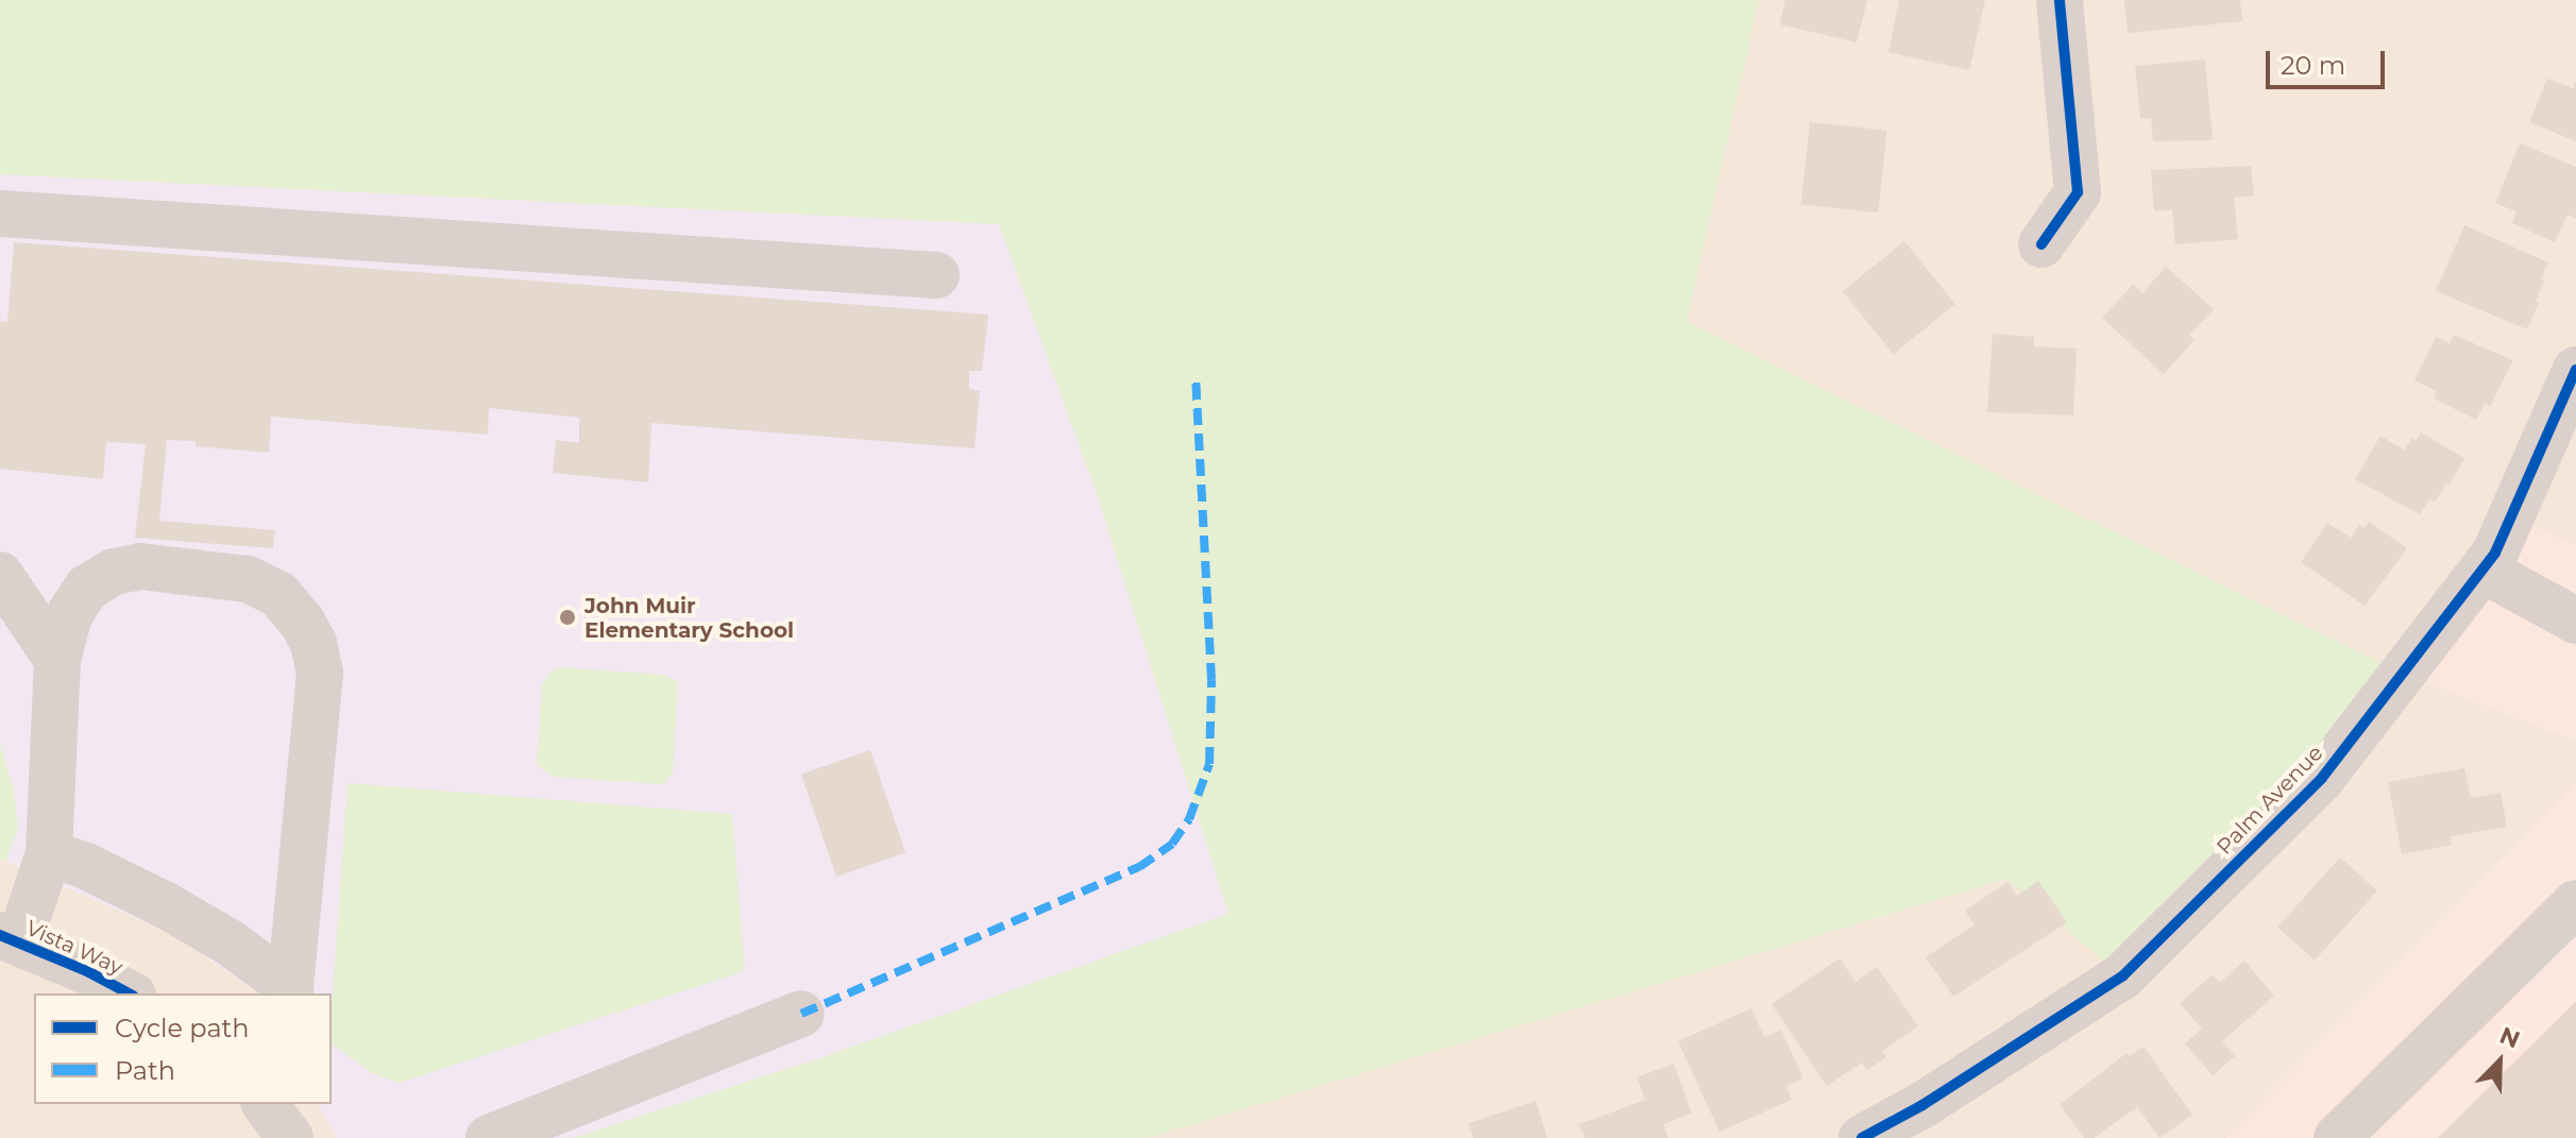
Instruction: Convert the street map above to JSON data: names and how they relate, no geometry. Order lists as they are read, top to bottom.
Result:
{
  "streets": {
    "street": ["Palm Avenue", "Vista Way"]
  },
  "places": ["John Muir Elementary School"],
  "legend": ["Cycle path", "Path"],
  "scale_bar": "20 m",
  "north": "top right"
}
